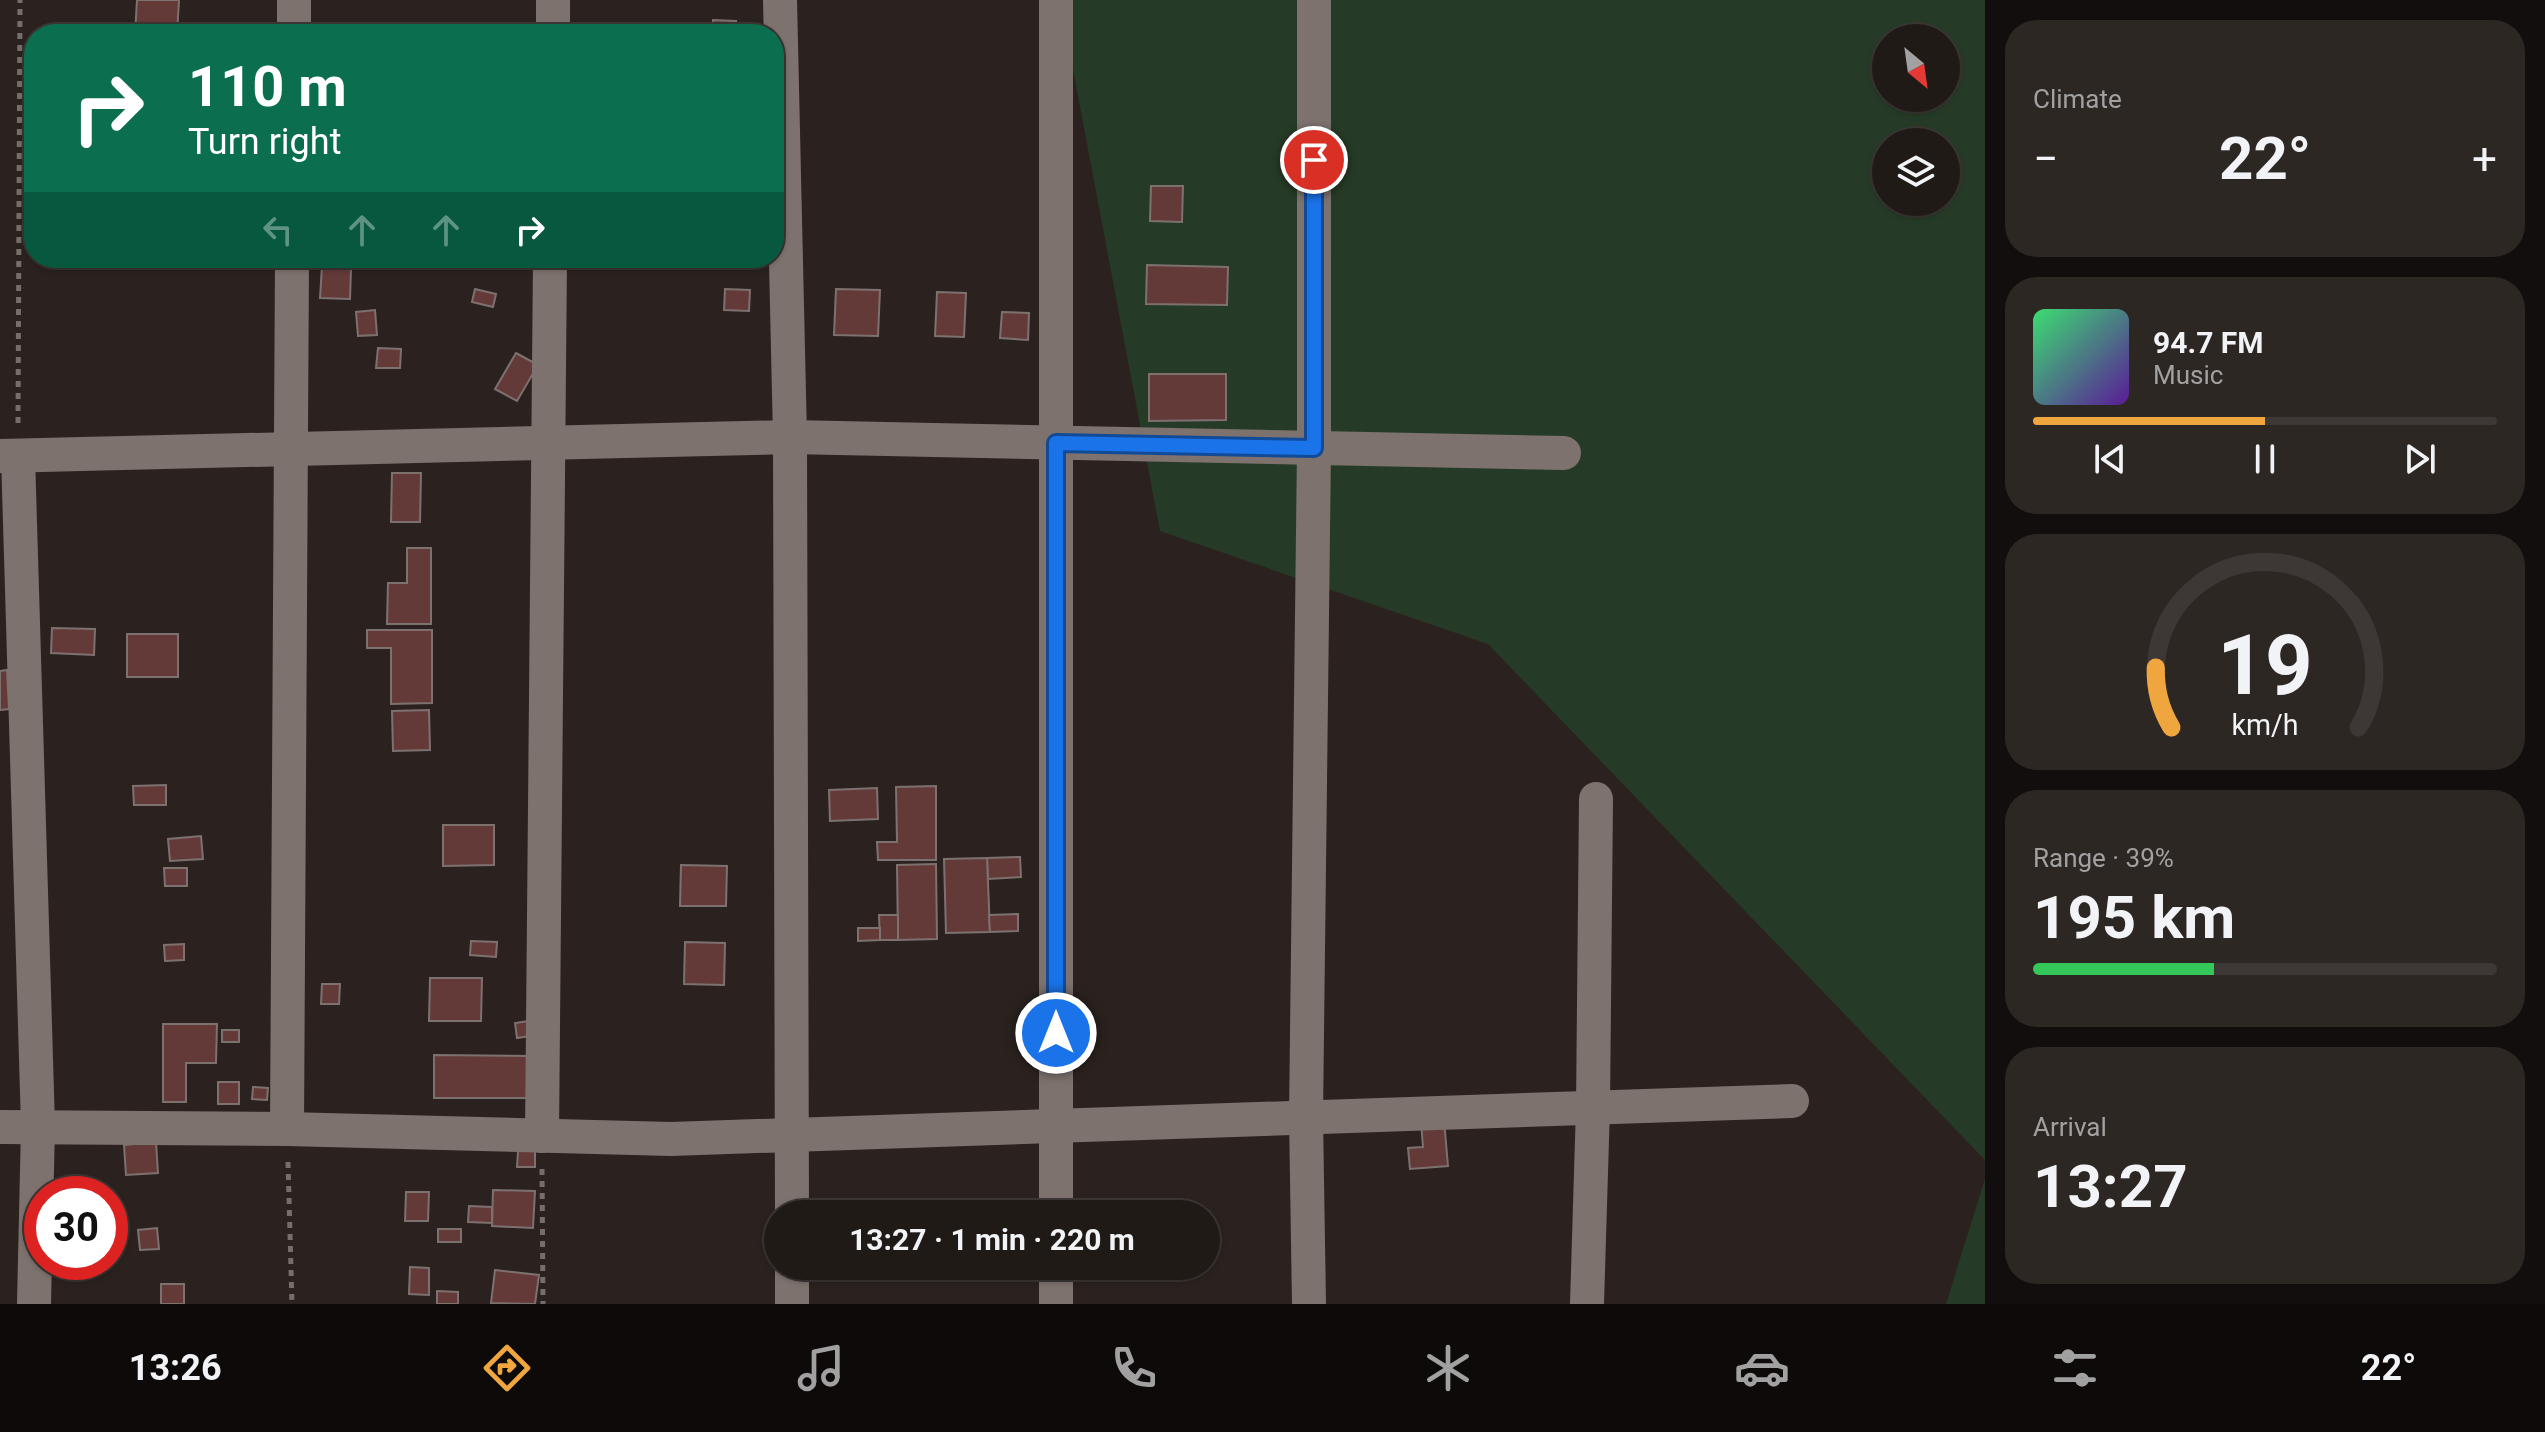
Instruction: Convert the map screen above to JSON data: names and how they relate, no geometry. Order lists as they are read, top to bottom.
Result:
{
  "north": "bottom right",
  "page": {
    "tile": [
      "Climate",
      ["Range · 39%", "195 km"],
      ["Arrival", "13:27"]
    ],
    "turn": ["110 m", "Turn right"],
    "heat": ["−", "22°", "+"],
    "song": ["94.7 FM", "Music"],
    "limit": "30",
    "trip": "13:27 · 1 min · 220 m",
    "tabs": ["13:26", "22°"],
    "gauge": ["19", "km/h"]
  }
}
